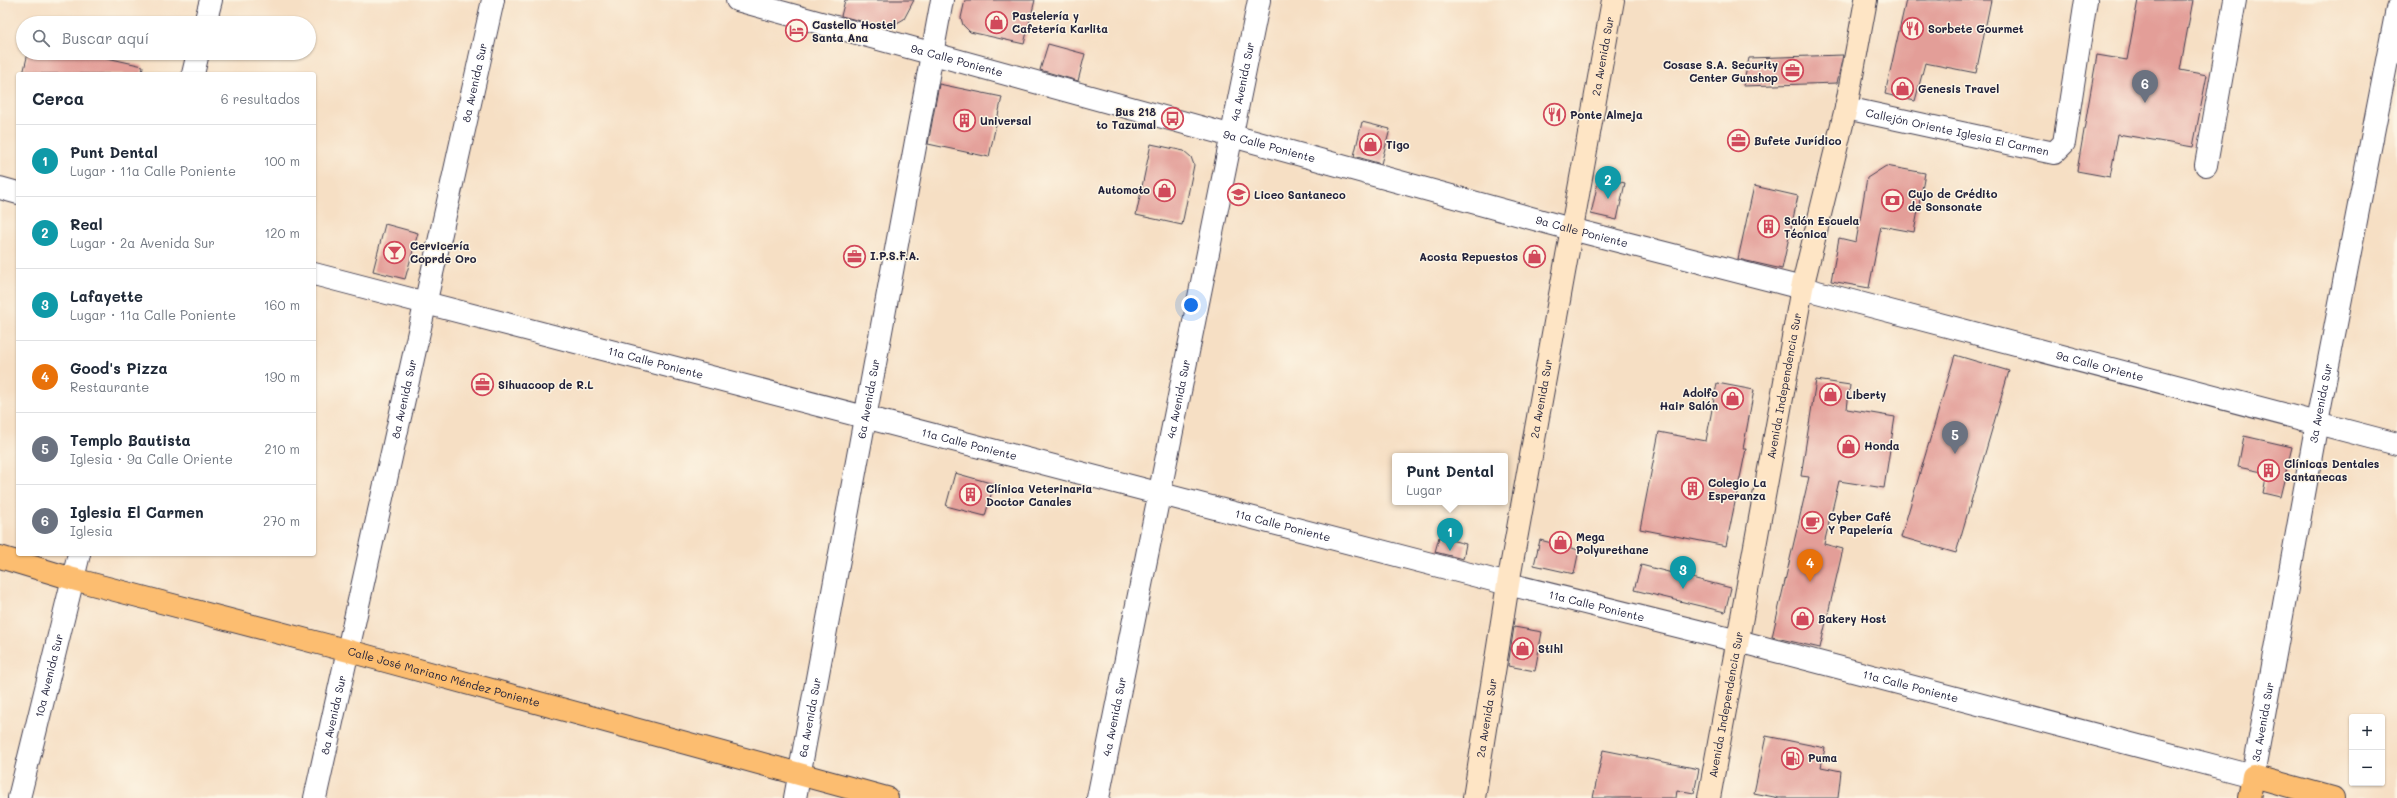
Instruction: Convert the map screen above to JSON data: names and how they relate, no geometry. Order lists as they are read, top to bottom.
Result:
{
  "streets": {
    "main road": [
      "2a Avenida Sur",
      "Avenida Independencia Sur",
      "3a Avenida Sur",
      "Calle José Mariano Méndez Poniente"
    ],
    "street": [
      "9a Calle Poniente",
      "4a Avenida Sur",
      "8a Avenida Sur",
      "Callejón Oriente Iglesia El Carmen",
      "11a Calle Poniente",
      "9a Calle Oriente",
      "6a Avenida Sur",
      "10a Avenida Sur"
    ]
  },
  "crossings": [
    ["2a Avenida Sur", "9a Calle Poniente"],
    ["2a Avenida Sur", "11a Calle Poniente"],
    ["9a Calle Poniente", "4a Avenida Sur"],
    ["9a Calle Poniente", "9a Calle Oriente"],
    ["9a Calle Poniente", "Avenida Independencia Sur"],
    ["9a Calle Poniente", "6a Avenida Sur"],
    ["4a Avenida Sur", "11a Calle Poniente"],
    ["8a Avenida Sur", "11a Calle Poniente"],
    ["8a Avenida Sur", "Calle José Mariano Méndez Poniente"],
    ["Callejón Oriente Iglesia El Carmen", "Avenida Independencia Sur"],
    ["11a Calle Poniente", "Avenida Independencia Sur"],
    ["11a Calle Poniente", "6a Avenida Sur"],
    ["11a Calle Poniente", "3a Avenida Sur"],
    ["9a Calle Oriente", "Avenida Independencia Sur"],
    ["9a Calle Oriente", "3a Avenida Sur"],
    ["6a Avenida Sur", "Calle José Mariano Méndez Poniente"],
    ["10a Avenida Sur", "Calle José Mariano Méndez Poniente"]
  ],
  "places": {
    "shop": [
      "Pastelería y Cafetería Karlita",
      "Genesis Travel",
      "Tigo",
      "Automoto",
      "Acosta Repuestos",
      "Liberty",
      "Adolfo Hair Salón",
      "Honda",
      "Mega Polyurethane",
      "Bakery Host",
      "Stihl"
    ],
    "restaurant": ["Sorbete Gourmet", "Ponte Almeja"],
    "hotel": ["Castello Hostel Santa Ana"],
    "office": [
      "Cosase S.A. Security Center Gunshop",
      "Bufete Jurídico",
      "I.P.S.F.A.",
      "Sihuacoop de R.L"
    ],
    "bus stop": ["Bus 218 to Tazumal"],
    "building": [
      "Universal",
      "Salón Escuela Técnica",
      "Clínicas Dentales Santanecas",
      "Colegio La Esperanza",
      "Clínica Veterinaria Doctor Canales"
    ],
    "school or university": ["Liceo Santaneco"],
    "bank": ["Cujo de Crédito de Sonsonate"],
    "bar": ["Cervicería Coprde Oro"],
    "cafe": ["Cyber Café Y Papelería"],
    "fuel station": ["Puma"]
  },
  "page": {
    "search": "Buscar aquí",
    "pins": [
      "6",
      "2",
      "5",
      "1",
      "4",
      "3"
    ],
    "heading": ["Cerca", "6 resultados"],
    "list": [
      {
        "mark": "1",
        "name": "Punt Dental",
        "note": "Lugar · 11a Calle Poniente",
        "value": "100 m"
      },
      {
        "mark": "2",
        "name": "Real",
        "note": "Lugar · 2a Avenida Sur",
        "value": "120 m"
      },
      {
        "mark": "3",
        "name": "Lafayette",
        "note": "Lugar · 11a Calle Poniente",
        "value": "160 m"
      },
      {
        "mark": "4",
        "name": "Good's Pizza",
        "note": "Restaurante",
        "value": "190 m"
      },
      {
        "mark": "5",
        "name": "Templo Bautista",
        "note": "Iglesia · 9a Calle Oriente",
        "value": "210 m"
      },
      {
        "mark": "6",
        "name": "Iglesia El Carmen",
        "note": "Iglesia",
        "value": "270 m"
      }
    ],
    "popup": ["Punt Dental", "Lugar"],
    "map_buttons": ["+", "−"]
  }
}
